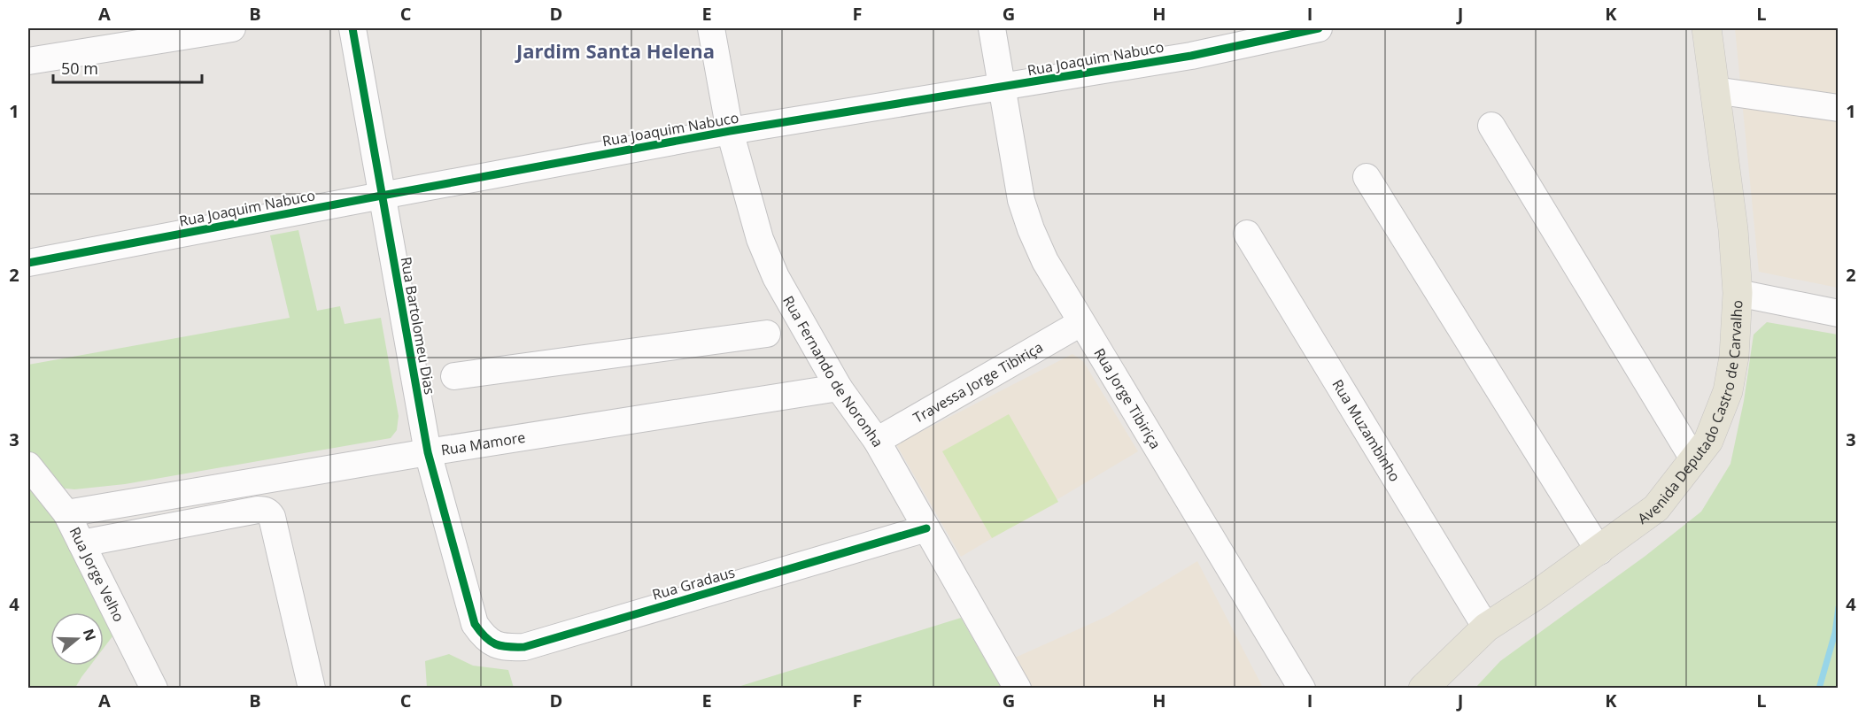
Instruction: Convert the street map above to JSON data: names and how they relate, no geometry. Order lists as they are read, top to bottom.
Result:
{
  "streets": {
    "main road": ["Avenida Deputado Castro de Carvalho"],
    "street": [
      "Rua Joaquim Nabuco",
      "Rua Bartolomeu Dias",
      "Rua Fernando de Noronha",
      "Travessa Jorge Tibiriça",
      "Rua Jorge Tibiriça",
      "Rua Muzambinho",
      "Rua Mamore",
      "Rua Jorge Velho",
      "Rua Gradaus"
    ]
  },
  "crossings": [
    ["Rua Joaquim Nabuco", "Rua Bartolomeu Dias"],
    ["Rua Joaquim Nabuco", "Rua Fernando de Noronha"],
    ["Rua Joaquim Nabuco", "Rua Jorge Tibiriça"],
    ["Rua Bartolomeu Dias", "Rua Mamore"],
    ["Rua Bartolomeu Dias", "Rua Gradaus"],
    ["Rua Fernando de Noronha", "Travessa Jorge Tibiriça"],
    ["Rua Fernando de Noronha", "Rua Mamore"],
    ["Rua Fernando de Noronha", "Rua Gradaus"],
    ["Travessa Jorge Tibiriça", "Rua Jorge Tibiriça"],
    ["Avenida Deputado Castro de Carvalho", "Rua Muzambinho"],
    ["Rua Mamore", "Rua Jorge Velho"]
  ],
  "districts": ["Jardim Santa Helena"],
  "scale_bar": "50 m",
  "north": "right",
  "grid": {
    "columns": [
      "A",
      "B",
      "C",
      "D",
      "E",
      "F",
      "G",
      "H",
      "I",
      "J",
      "K",
      "L"
    ],
    "rows": [
      "1",
      "2",
      "3",
      "4"
    ]
  }
}
